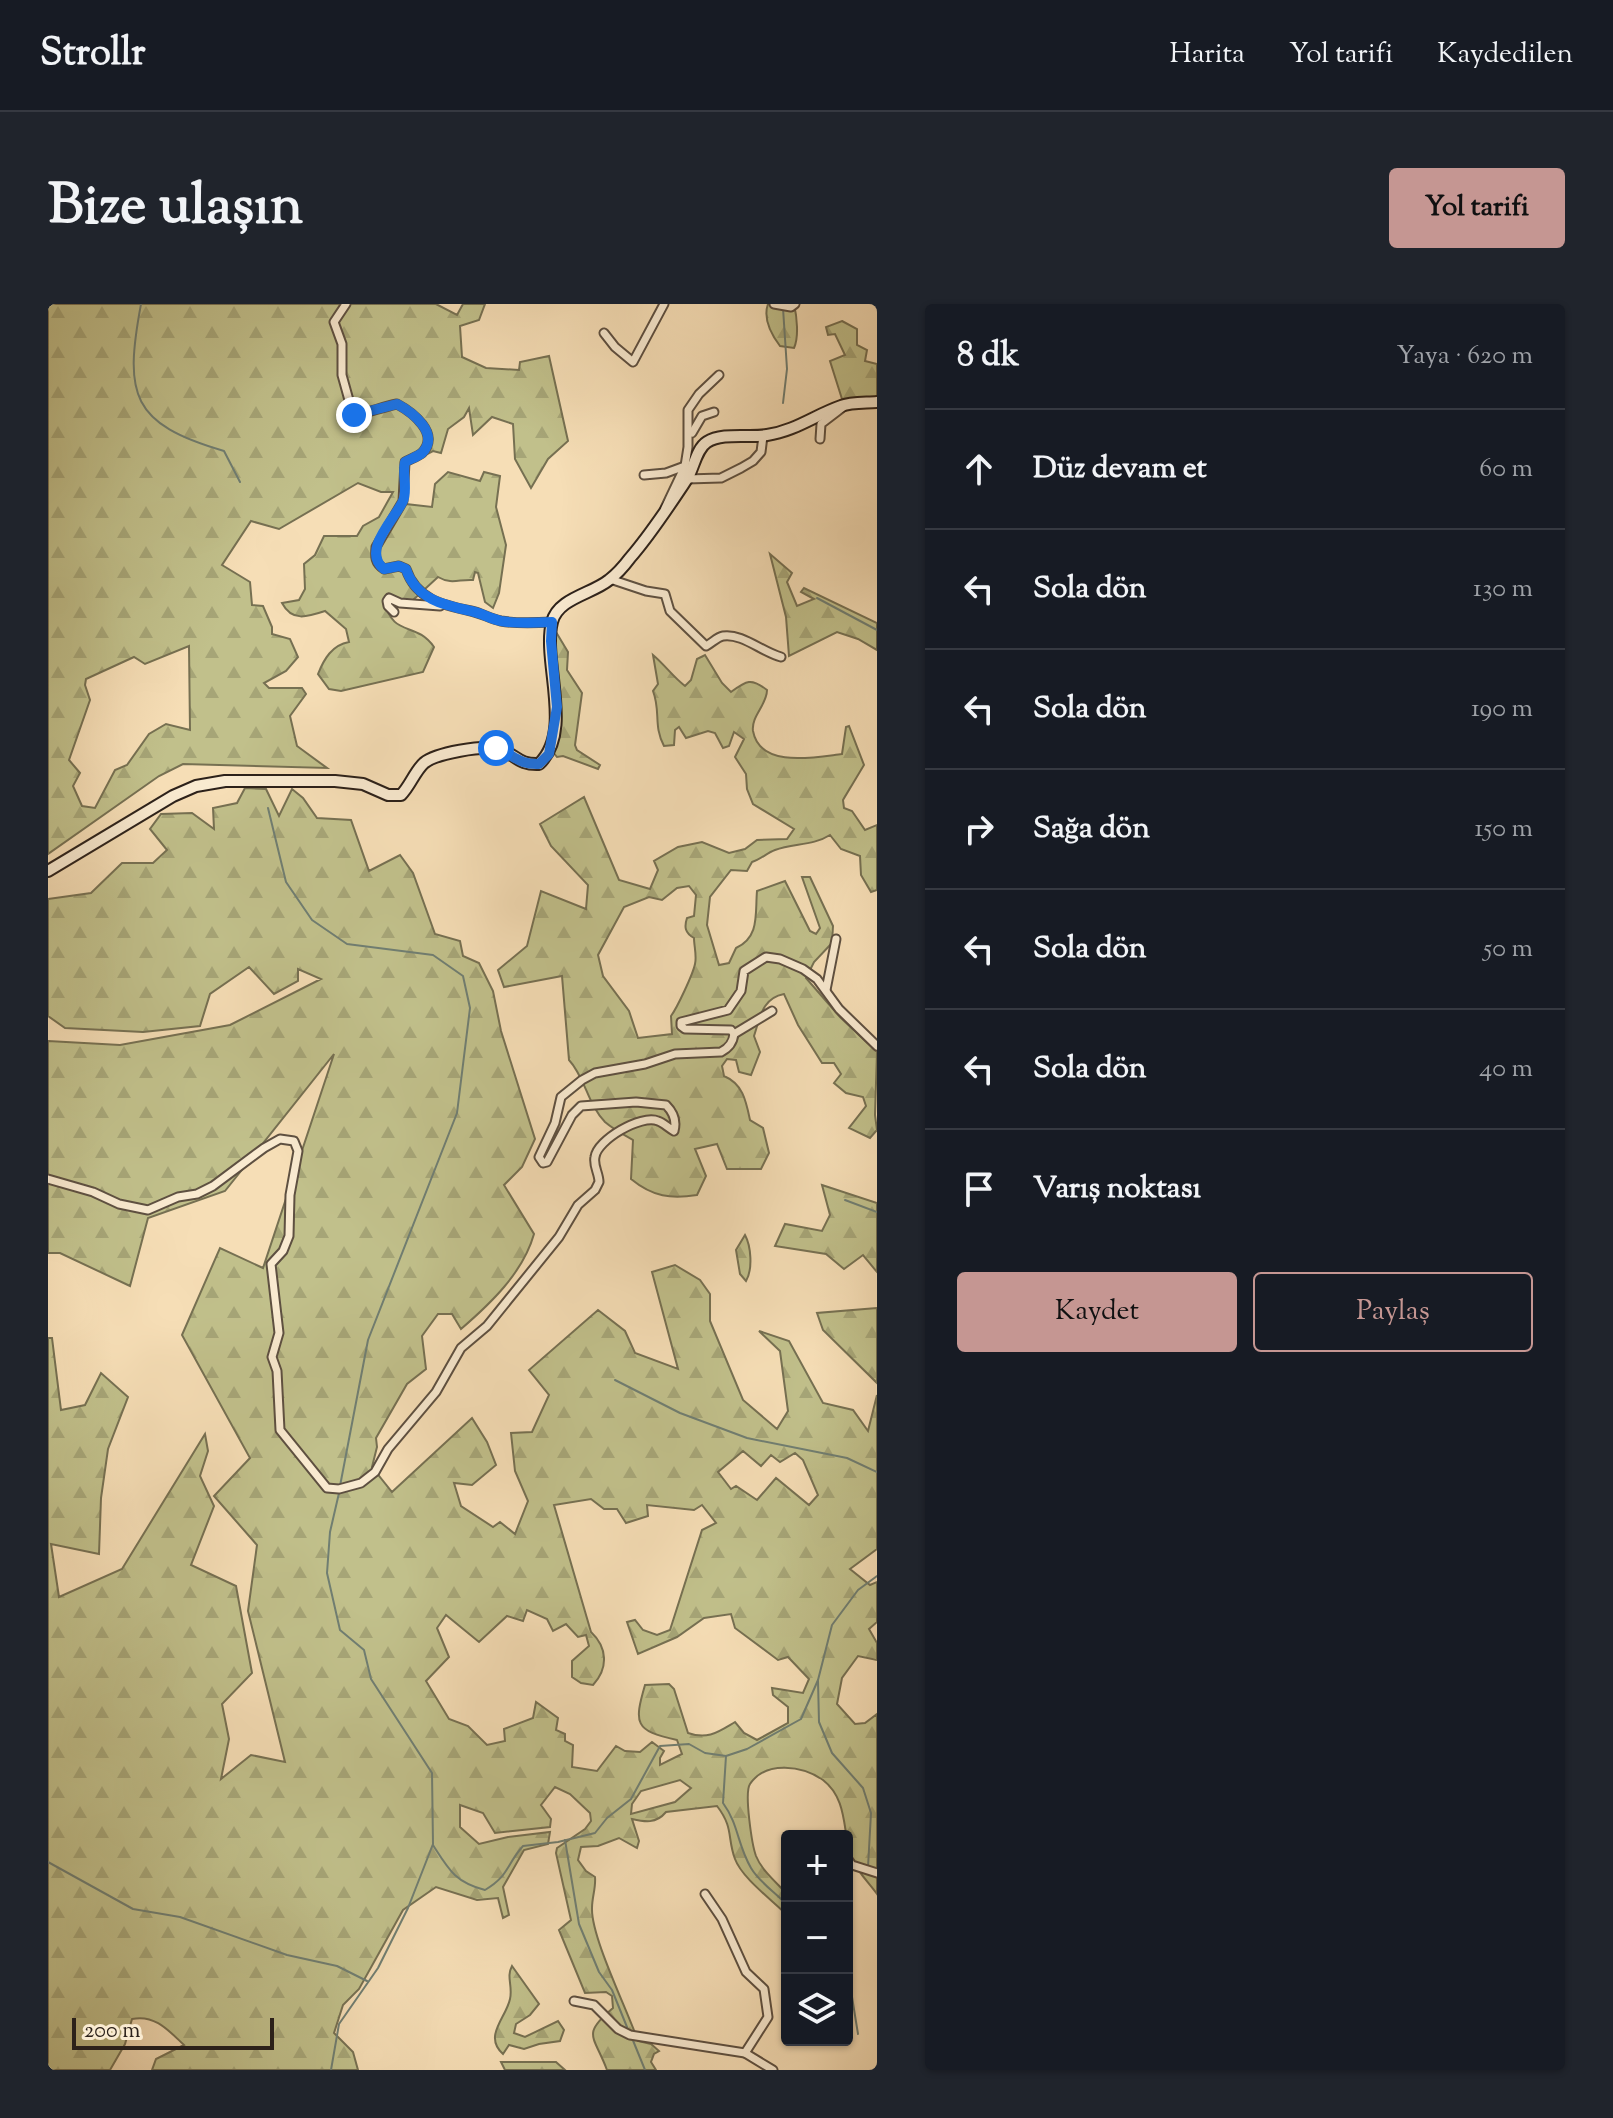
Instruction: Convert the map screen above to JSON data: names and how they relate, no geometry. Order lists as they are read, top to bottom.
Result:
{
  "scale_bar": "200 m",
  "page": {
    "header": "Strollr",
    "nav": ["Harita", "Yol tarifi", "Kaydedilen"],
    "title": "Bize ulaşın",
    "buttons": [
      "Yol tarifi",
      ["Kaydet", "Paylaş"]
    ],
    "heading": ["8 dk", "Yaya · 620 m"],
    "list": [
      ["Düz devam et", "60 m"],
      ["Sola dön", "130 m"],
      ["Sola dön", "190 m"],
      ["Sağa dön", "150 m"],
      ["Sola dön", "50 m"],
      ["Sola dön", "40 m"],
      "Varış noktası"
    ],
    "map_buttons": ["+", "−"],
    "scale": "200 m"
  }
}
